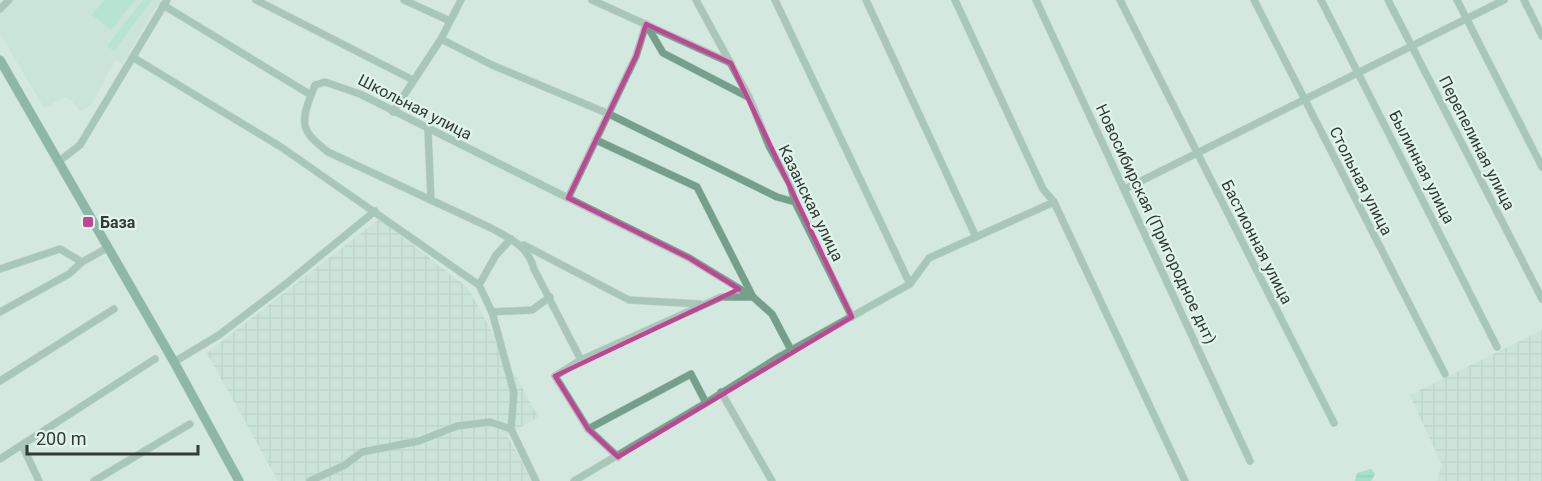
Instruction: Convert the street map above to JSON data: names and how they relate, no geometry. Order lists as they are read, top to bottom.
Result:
{
  "streets": {
    "street": [
      "Школьная улица",
      "Перепелиная улица",
      "Былинная улица",
      "Стольная улица",
      "Казанская улица",
      "Новосибирская (Пригородное днт)",
      "Бастионная улица"
    ]
  },
  "places": {
    "transit": ["База"]
  },
  "scale_bar": "200 m"
}
